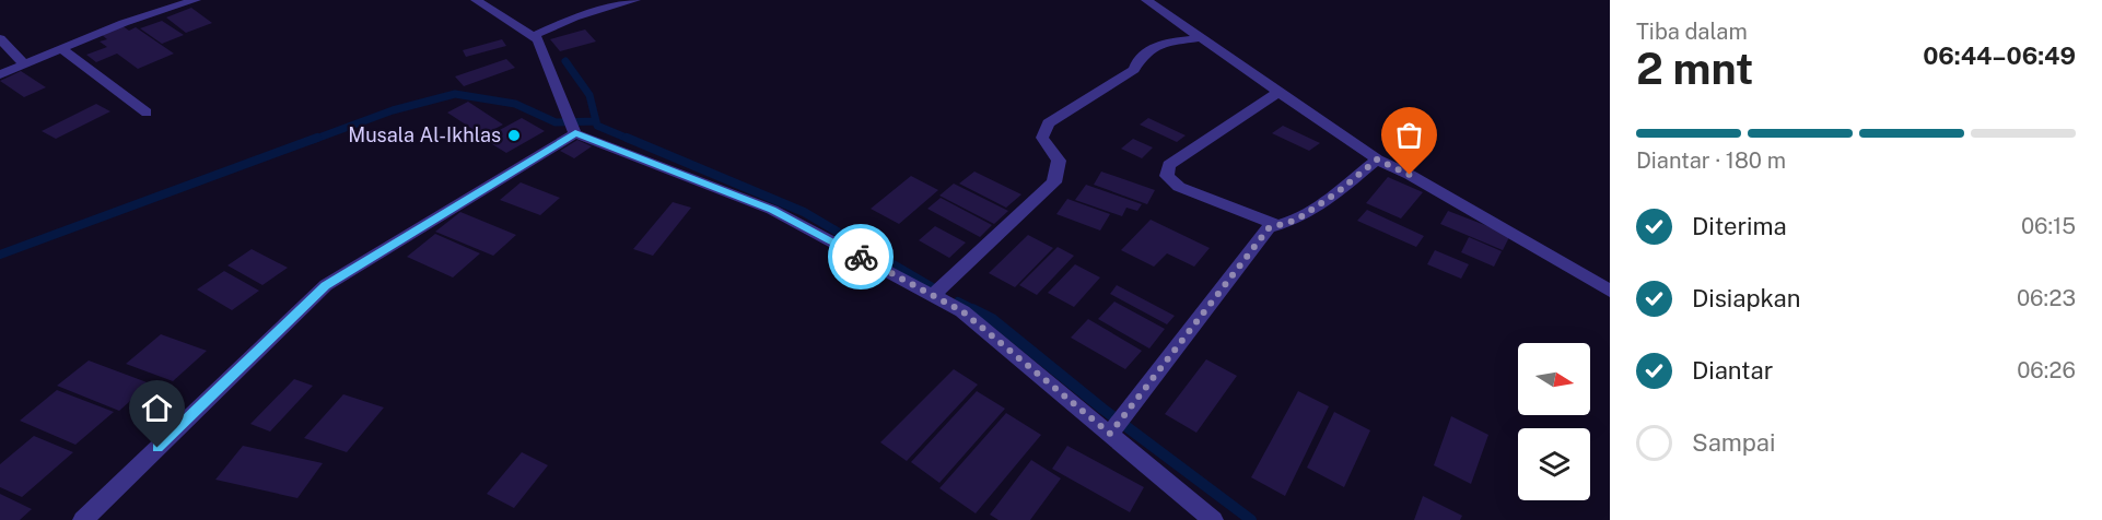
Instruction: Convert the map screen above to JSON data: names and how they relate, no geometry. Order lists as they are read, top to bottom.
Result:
{
  "places": ["Musala Al-Ikhlas"],
  "north": "right",
  "page": {
    "heading": ["2 mnt", "Tiba dalam", "06:44–06:49"],
    "bar": "Diantar · 180 m",
    "list": [
      ["Diterima", "06:15"],
      ["Disiapkan", "06:23"],
      ["Diantar", "06:26"],
      "Sampai"
    ]
  }
}
